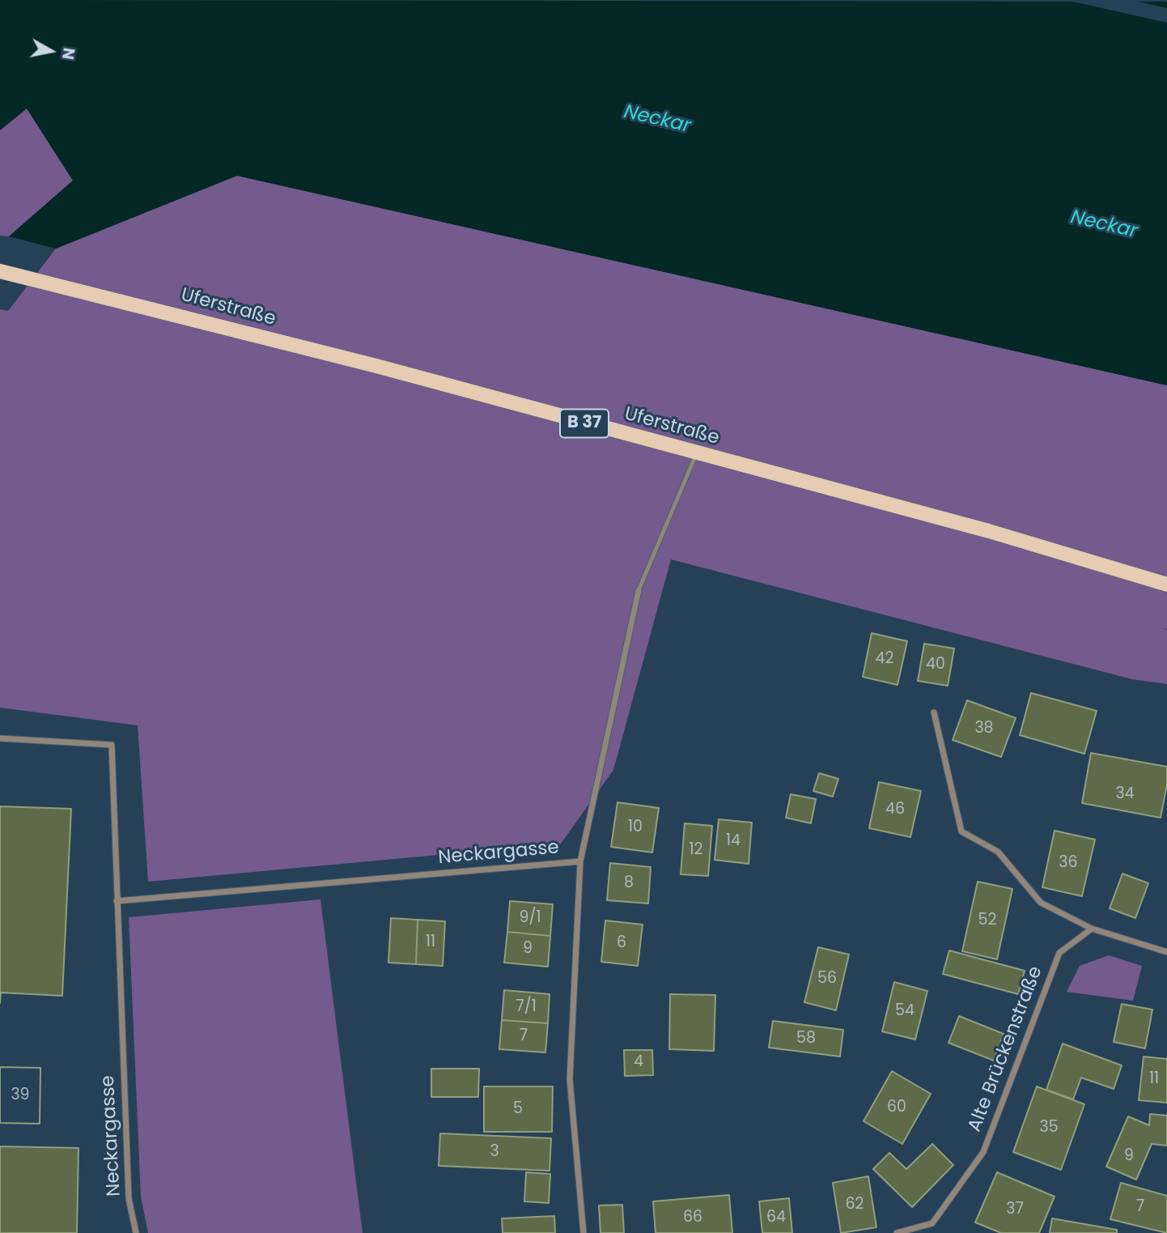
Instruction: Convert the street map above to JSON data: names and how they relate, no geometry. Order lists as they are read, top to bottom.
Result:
{
  "streets": {
    "main road": ["Uferstraße", "B 37"],
    "street": ["Neckargasse", "Alte Brückenstraße"]
  },
  "water": ["Neckar"],
  "house_numbers": [
    "42",
    "40",
    "38",
    "34",
    "46",
    "10",
    "14",
    "12",
    "36",
    "8",
    "9/1",
    "52",
    "11",
    "6",
    "9",
    "56",
    "7/1",
    "54",
    "7",
    "58",
    "4",
    "11",
    "39",
    "60",
    "5",
    "35",
    "3",
    "9",
    "62",
    "7",
    "37",
    "66",
    "64"
  ],
  "north": "right"
}
